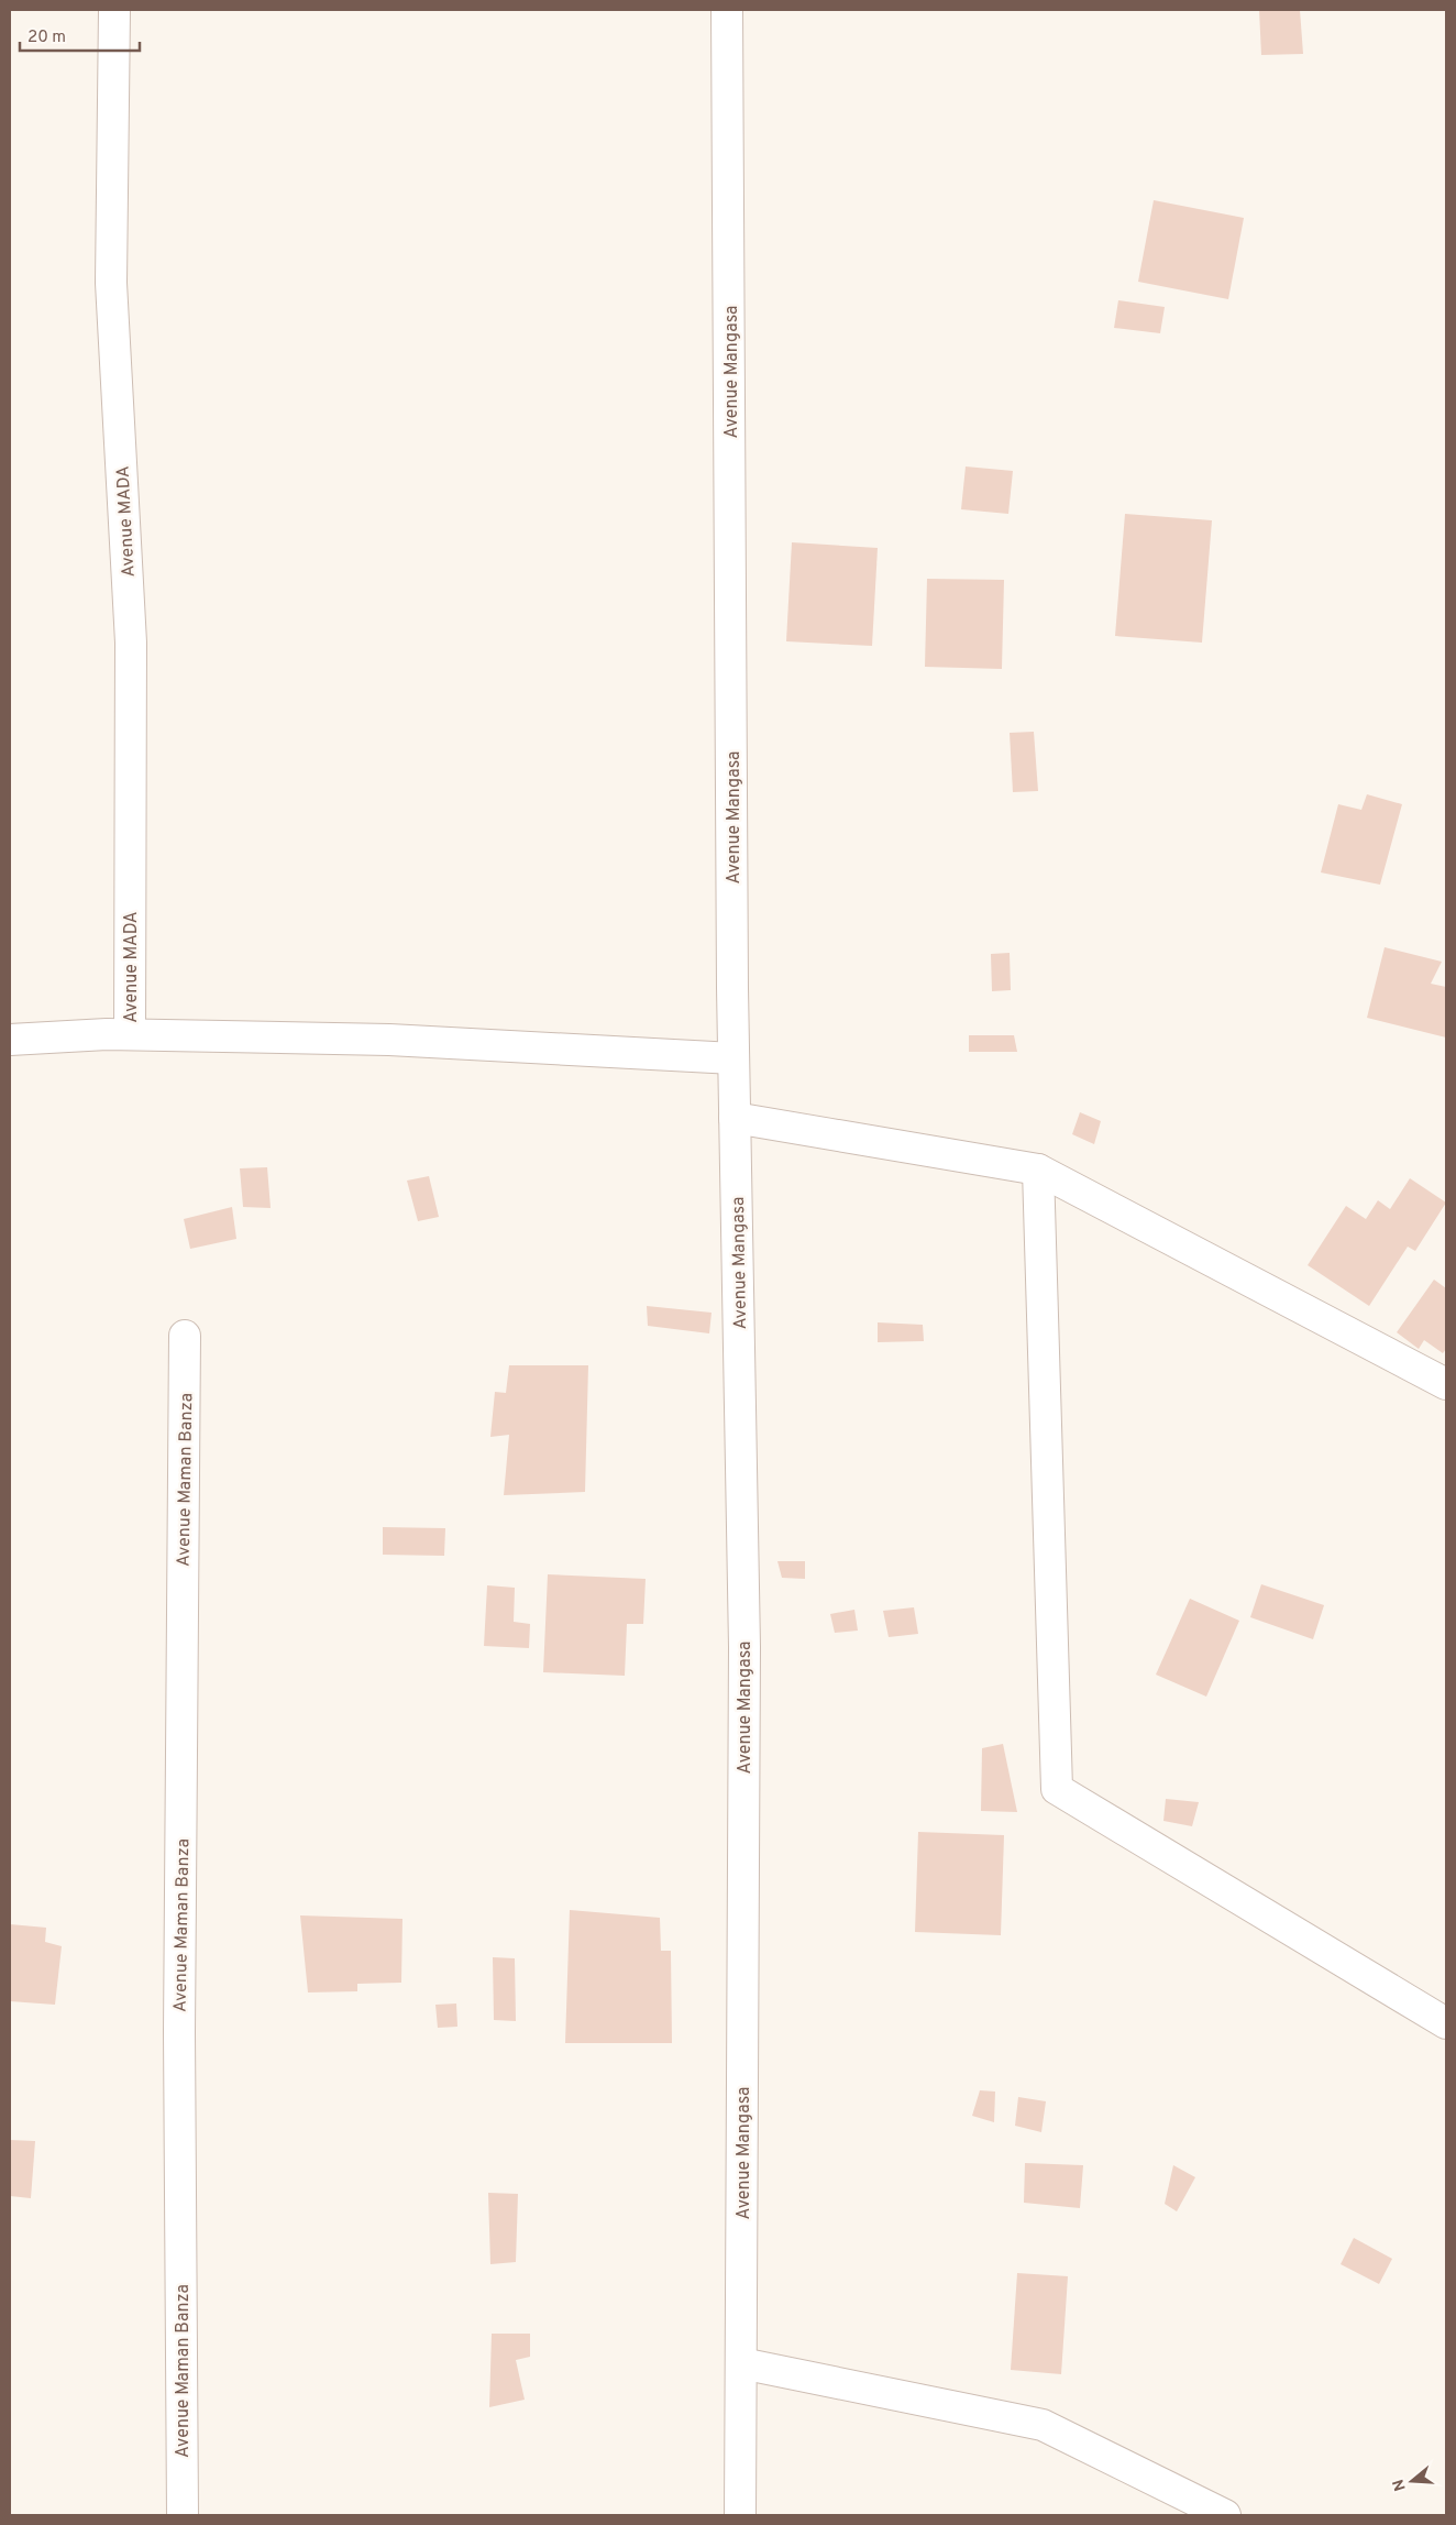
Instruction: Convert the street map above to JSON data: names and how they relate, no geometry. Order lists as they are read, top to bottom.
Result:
{
  "streets": {
    "street": ["Avenue Mangasa", "Avenue MADA", "Avenue Maman Banza"]
  },
  "scale_bar": "20 m",
  "north": "left"
}
